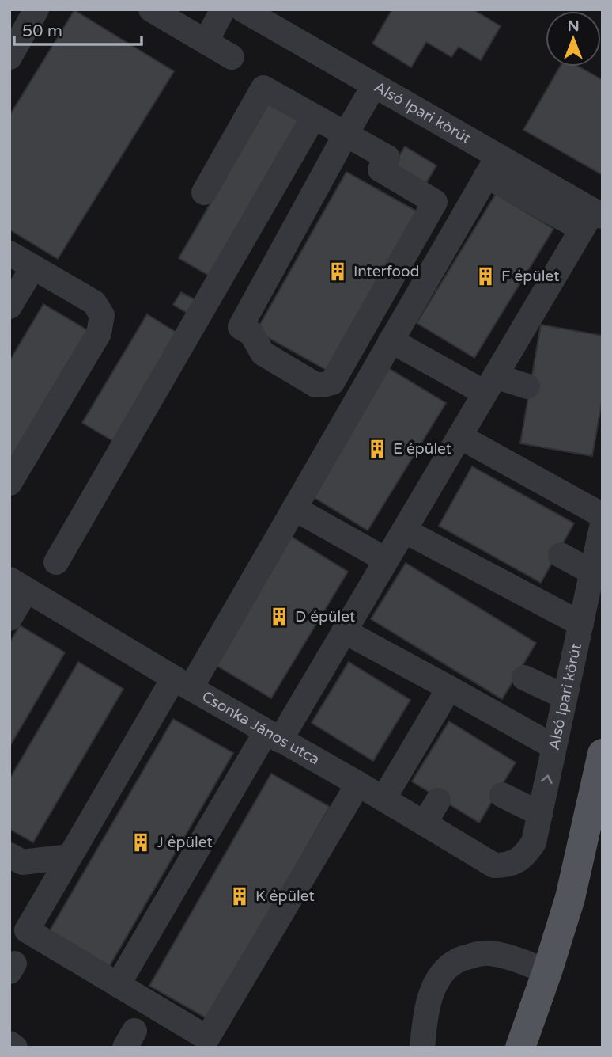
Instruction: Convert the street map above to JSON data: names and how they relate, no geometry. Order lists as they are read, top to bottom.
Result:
{
  "streets": {
    "street": ["Alsó Ipari körút", "Csonka János utca"]
  },
  "crossings": [
    ["Alsó Ipari körút", "Csonka János utca"]
  ],
  "places": {
    "building": [
      "Interfood",
      "F épület",
      "E épület",
      "D épület",
      "J épület",
      "K épület"
    ]
  },
  "scale_bar": "50 m",
  "north": "top"
}
